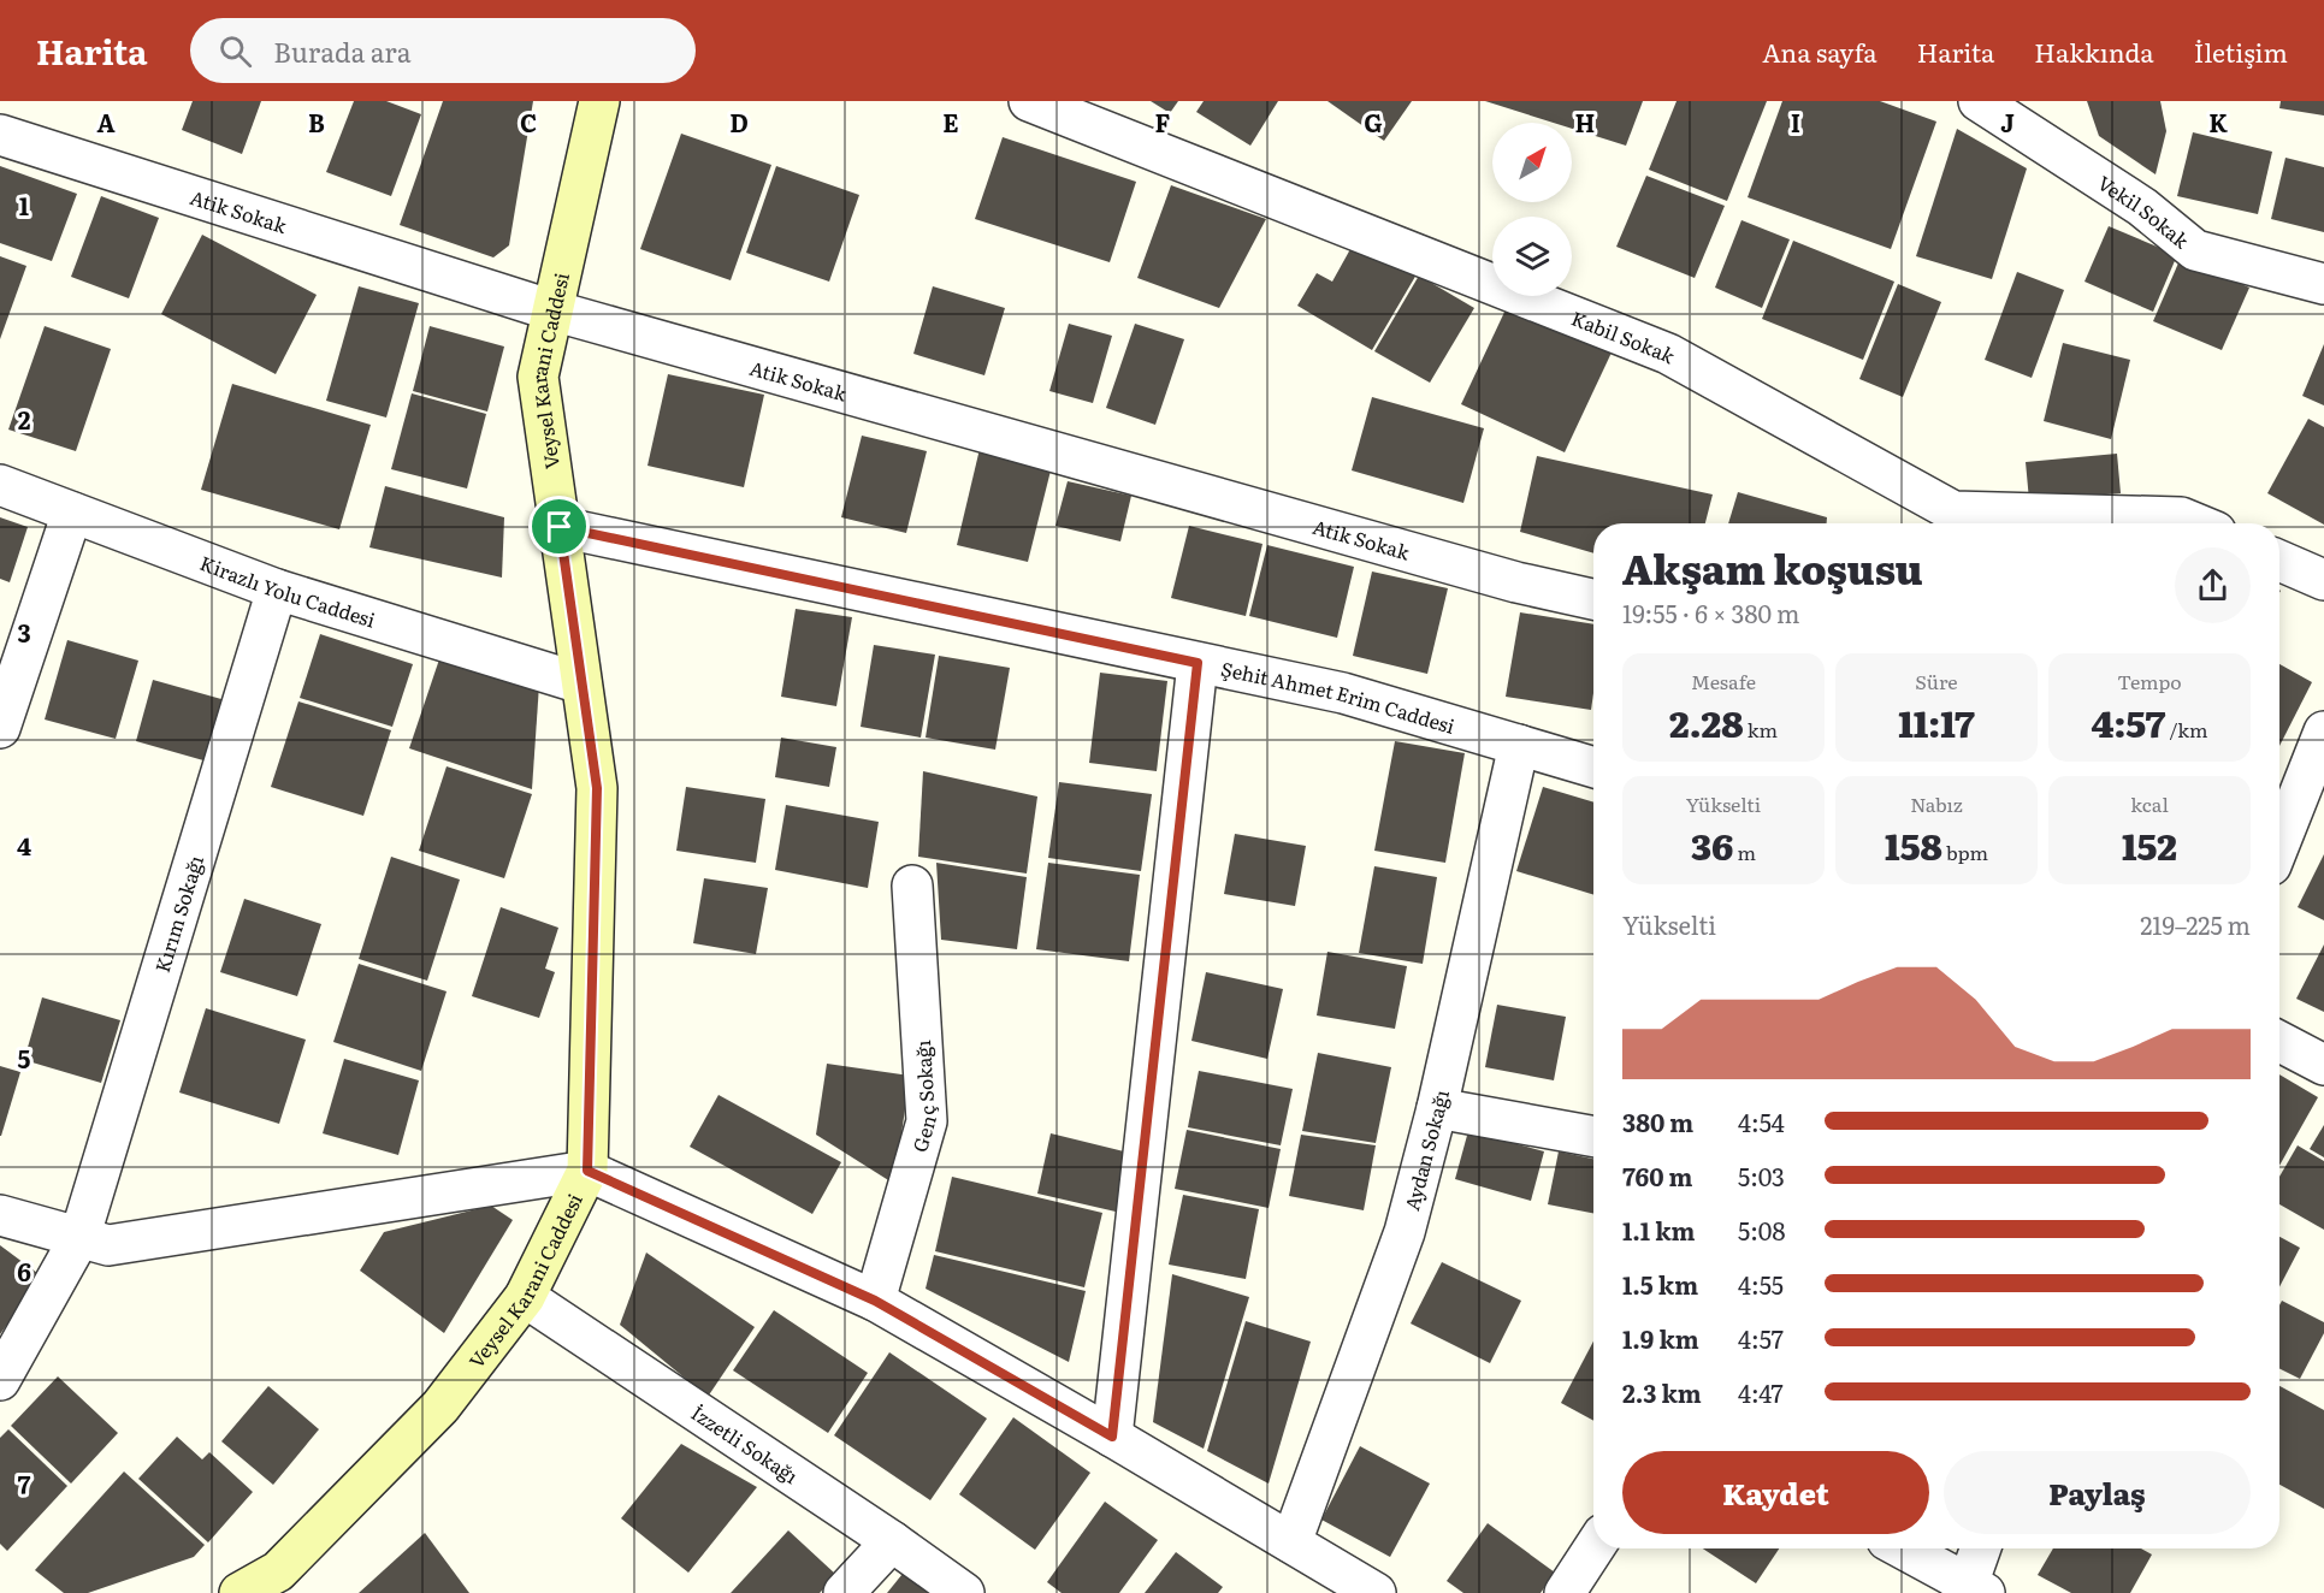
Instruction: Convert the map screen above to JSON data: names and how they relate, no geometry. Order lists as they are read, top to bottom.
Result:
{
  "streets": {
    "main road": ["Veysel Karani Caddesi"],
    "street": [
      "Atik Sokak",
      "Vekil Sokak",
      "Kabil Sokak",
      "Kirazlı Yolu Caddesi",
      "Şehit Ahmet Erim Caddesi",
      "Kırım Sokağı",
      "Genç Sokağı",
      "Aydan Sokağı",
      "İzzetli Sokağı"
    ]
  },
  "crossings": [
    ["Atik Sokak", "Veysel Karani Caddesi"],
    ["Veysel Karani Caddesi", "Kirazlı Yolu Caddesi"],
    ["Veysel Karani Caddesi", "Şehit Ahmet Erim Caddesi"],
    ["Veysel Karani Caddesi", "İzzetli Sokağı"],
    ["Kirazlı Yolu Caddesi", "Kırım Sokağı"],
    ["Şehit Ahmet Erim Caddesi", "Aydan Sokağı"]
  ],
  "north": "top right",
  "page": {
    "header": "Harita",
    "search": "Burada ara",
    "nav": [
      "Ana sayfa",
      "Harita",
      "Hakkında",
      "İletişim"
    ],
    "heading": ["Akşam koşusu", "19:55 · 6 × 380 m"],
    "stats": [
      ["Mesafe", "2.28 km"],
      ["Süre", "11:17"],
      ["Tempo", "4:57 /km"],
      ["Yükselti", "36 m"],
      ["Nabız", "158 bpm"],
      ["kcal", "152"]
    ],
    "chart": ["Yükselti", "219–225 m"],
    "list": [
      {
        "name": "380 m",
        "note": "4:54"
      },
      {
        "name": "760 m",
        "note": "5:03"
      },
      {
        "name": "1.1 km",
        "note": "5:08"
      },
      {
        "name": "1.5 km",
        "note": "4:55"
      },
      {
        "name": "1.9 km",
        "note": "4:57"
      },
      {
        "name": "2.3 km",
        "note": "4:47"
      }
    ],
    "buttons": ["Kaydet", "Paylaş"]
  },
  "grid": {
    "columns": [
      "A",
      "B",
      "C",
      "D",
      "E",
      "F",
      "G",
      "H",
      "I",
      "J",
      "K"
    ],
    "rows": [
      "1",
      "2",
      "3",
      "4",
      "5",
      "6",
      "7"
    ]
  }
}
